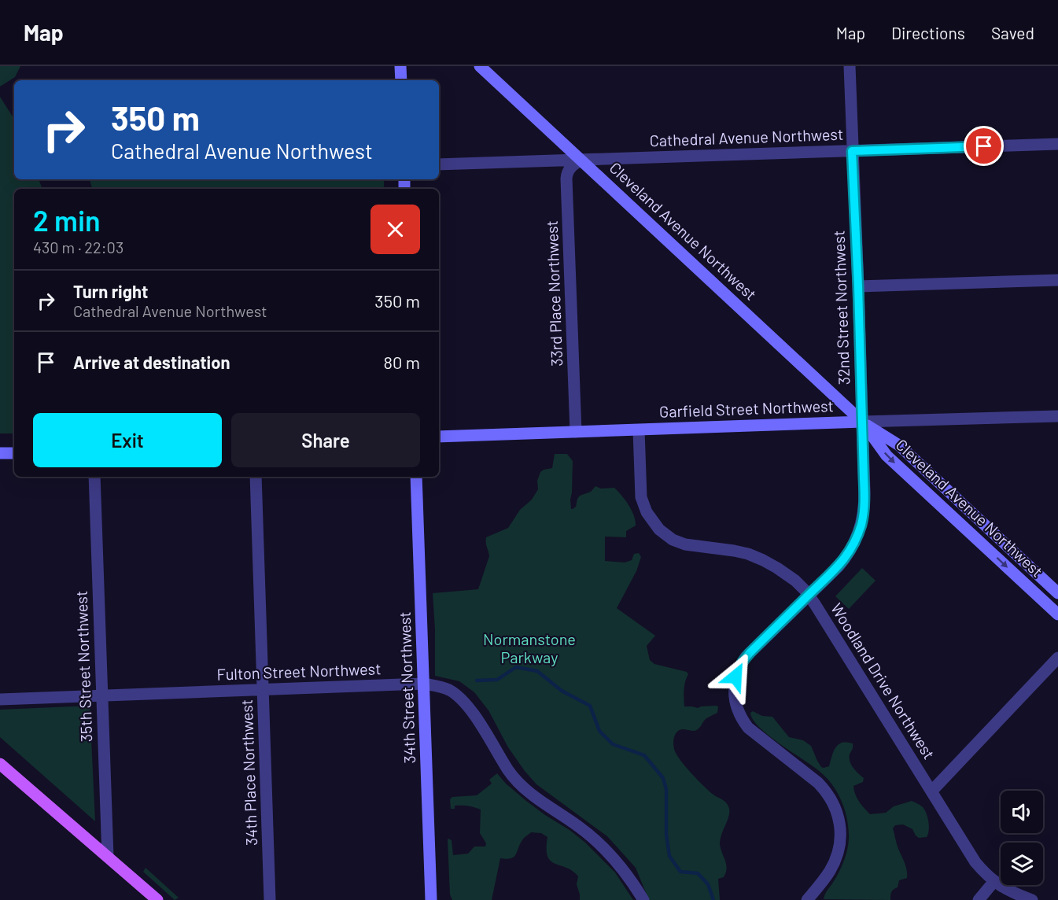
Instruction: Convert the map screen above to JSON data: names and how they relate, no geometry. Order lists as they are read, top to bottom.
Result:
{
  "streets": {
    "main road": ["Cleveland Avenue Northwest", "Garfield Street Northwest", "34th Street Northwest"],
    "street": [
      "Cathedral Avenue Northwest",
      "33rd Place Northwest",
      "32nd Street Northwest",
      "35th Street Northwest",
      "Fulton Street Northwest",
      "Woodland Drive Northwest",
      "34th Place Northwest"
    ]
  },
  "crossings": [
    ["Cathedral Avenue Northwest", "Cleveland Avenue Northwest"],
    ["Cathedral Avenue Northwest", "33rd Place Northwest"],
    ["Cathedral Avenue Northwest", "32nd Street Northwest"],
    ["Cleveland Avenue Northwest", "33rd Place Northwest"],
    ["Cleveland Avenue Northwest", "32nd Street Northwest"],
    ["Cleveland Avenue Northwest", "Garfield Street Northwest"],
    ["33rd Place Northwest", "Garfield Street Northwest"],
    ["32nd Street Northwest", "Garfield Street Northwest"],
    ["32nd Street Northwest", "Woodland Drive Northwest"],
    ["Garfield Street Northwest", "Woodland Drive Northwest"],
    ["35th Street Northwest", "Fulton Street Northwest"],
    ["Fulton Street Northwest", "34th Street Northwest"],
    ["Fulton Street Northwest", "34th Place Northwest"]
  ],
  "parks": ["Normanstone Parkway"],
  "page": {
    "header": "Map",
    "nav": ["Map", "Directions", "Saved"],
    "turn": ["350 m", "Cathedral Avenue Northwest"],
    "heading": ["2 min", "430 m · 22:03"],
    "list": [
      {
        "name": "Turn right",
        "note": "Cathedral Avenue Northwest",
        "value": "350 m"
      },
      {
        "name": "Arrive at destination",
        "value": "80 m"
      }
    ],
    "buttons": ["Exit", "Share"]
  }
}
